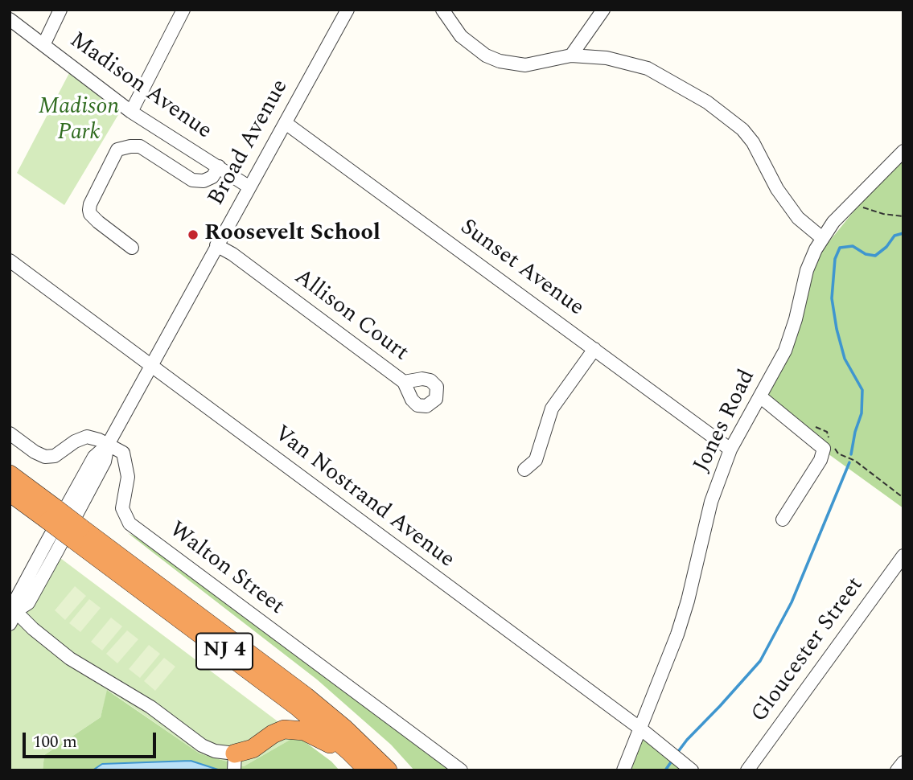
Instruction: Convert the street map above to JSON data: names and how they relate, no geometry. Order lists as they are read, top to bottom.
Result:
{
  "streets": {
    "highway": ["NJ 4"],
    "street": [
      "Madison Avenue",
      "Broad Avenue",
      "Sunset Avenue",
      "Allison Court",
      "Jones Road",
      "Van Nostrand Avenue",
      "Walton Street",
      "Gloucester Street"
    ]
  },
  "crossings": [
    ["Madison Avenue", "Broad Avenue"],
    ["Broad Avenue", "Sunset Avenue"],
    ["Broad Avenue", "Allison Court"],
    ["Broad Avenue", "Van Nostrand Avenue"],
    ["Broad Avenue", "Walton Street"],
    ["Sunset Avenue", "Jones Road"],
    ["Jones Road", "Van Nostrand Avenue"]
  ],
  "parks": ["Madison Park"],
  "places": ["Roosevelt School"],
  "scale_bar": "100 m"
}
